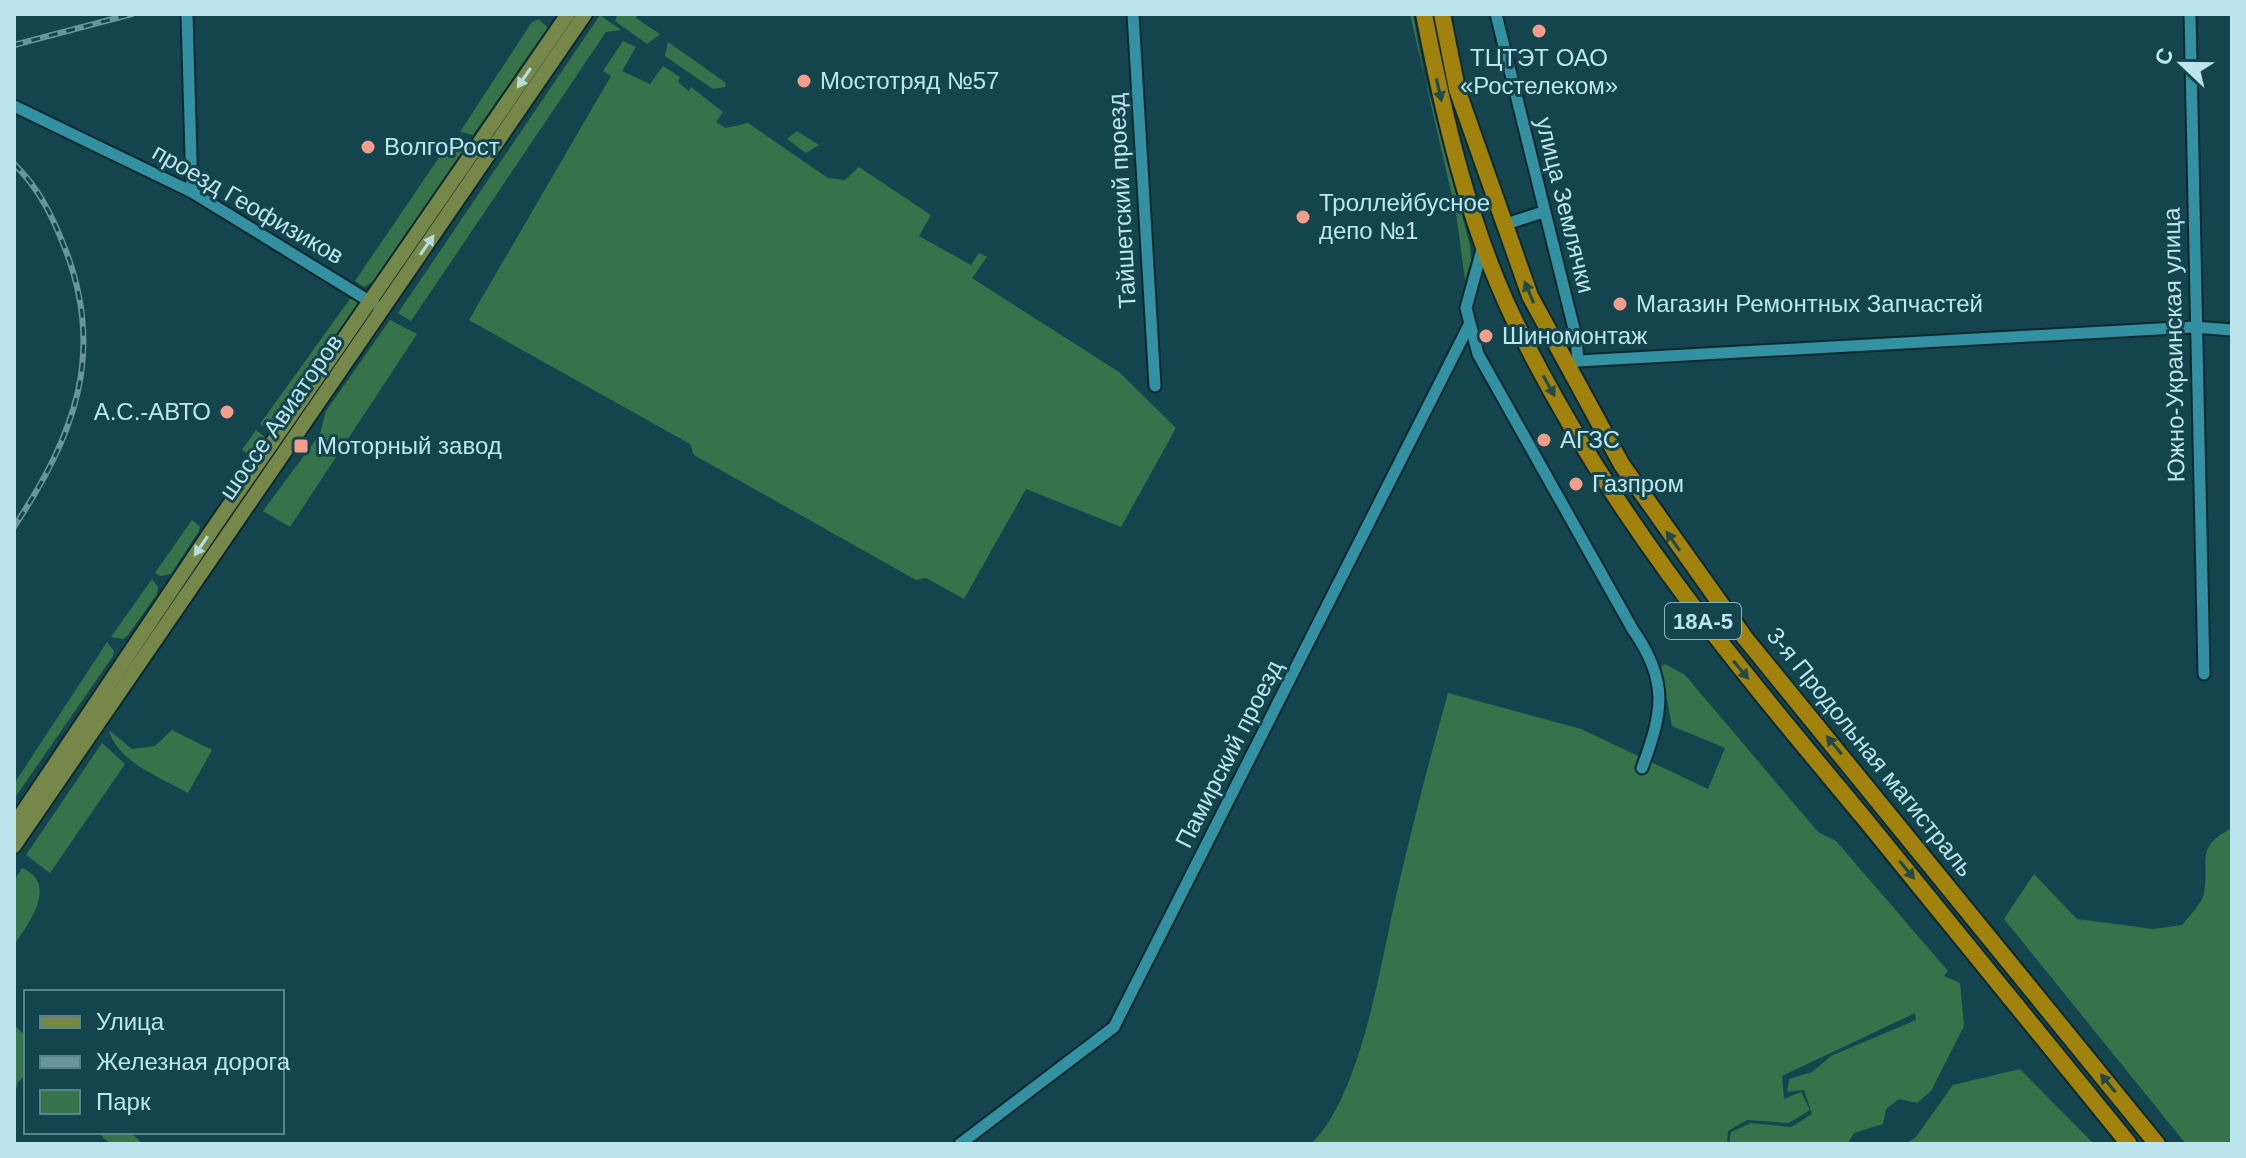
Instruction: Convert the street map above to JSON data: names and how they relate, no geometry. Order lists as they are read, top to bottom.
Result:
{
  "streets": {
    "highway": ["18А-5", "3-я Продольная магистраль"],
    "main road": ["шоссе Авиаторов"],
    "street": [
      "Тайшетский проезд",
      "проезд Геофизиков",
      "улица Землячки",
      "Южно-Украинская улица",
      "Памирский проезд"
    ]
  },
  "crossings": [
    ["проезд Геофизиков", "шоссе Авиаторов"]
  ],
  "places": {
    "other": [
      "ТЦТЭТ ОАО «Ростелеком»",
      "Мостотряд №57",
      "ВолгоРост",
      "Троллейбусное депо №1",
      "Магазин Ремонтных Запчастей",
      "Шиномонтаж",
      "А.С.-АВТО",
      "АГЗС",
      "Газпром"
    ],
    "transit": ["Моторный завод"]
  },
  "legend": ["Улица", "Железная дорога", "Парк"],
  "north": "left"
}
